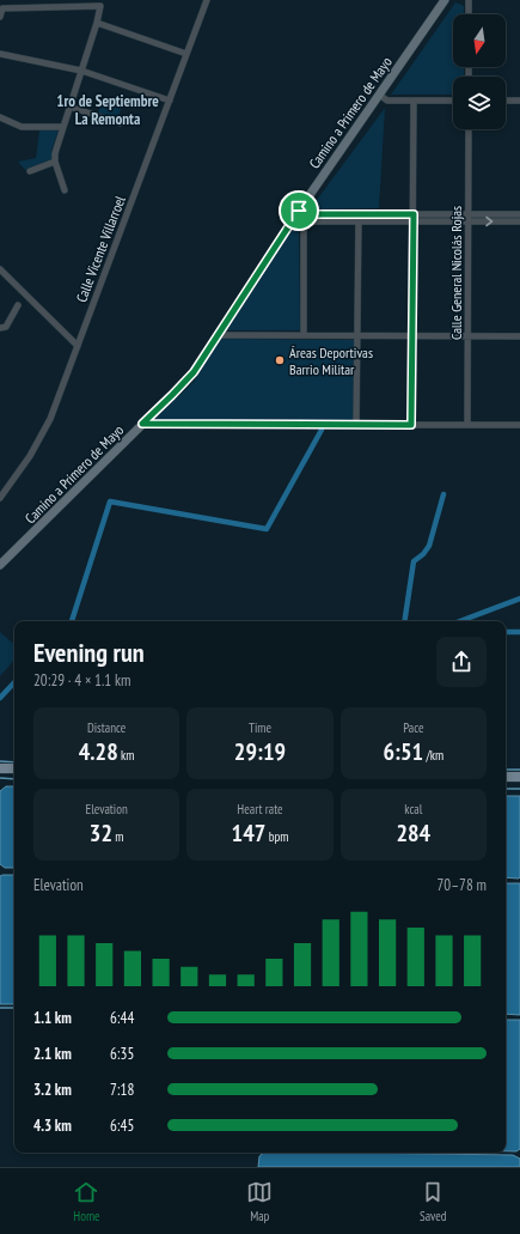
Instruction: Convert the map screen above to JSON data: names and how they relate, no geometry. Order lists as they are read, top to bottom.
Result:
{
  "streets": {
    "main road": ["Camino a Primero de Mayo"],
    "street": ["Calle Vicente Villarroel", "Calle General Nicolás Rojas"]
  },
  "districts": ["1ro de Septiembre La Remonta"],
  "places": ["Áreas Deportivas Barrio Militar"],
  "north": "bottom",
  "page": {
    "heading": ["Evening run", "20:29 · 4 × 1.1 km"],
    "stats": [
      ["Distance", "4.28 km"],
      ["Time", "29:19"],
      ["Pace", "6:51 /km"],
      ["Elevation", "32 m"],
      ["Heart rate", "147 bpm"],
      ["kcal", "284"]
    ],
    "chart": ["Elevation", "70–78 m"],
    "list": [
      {
        "name": "1.1 km",
        "note": "6:44"
      },
      {
        "name": "2.1 km",
        "note": "6:35"
      },
      {
        "name": "3.2 km",
        "note": "7:18"
      },
      {
        "name": "4.3 km",
        "note": "6:45"
      }
    ],
    "tabs": ["Home", "Map", "Saved"]
  }
}
